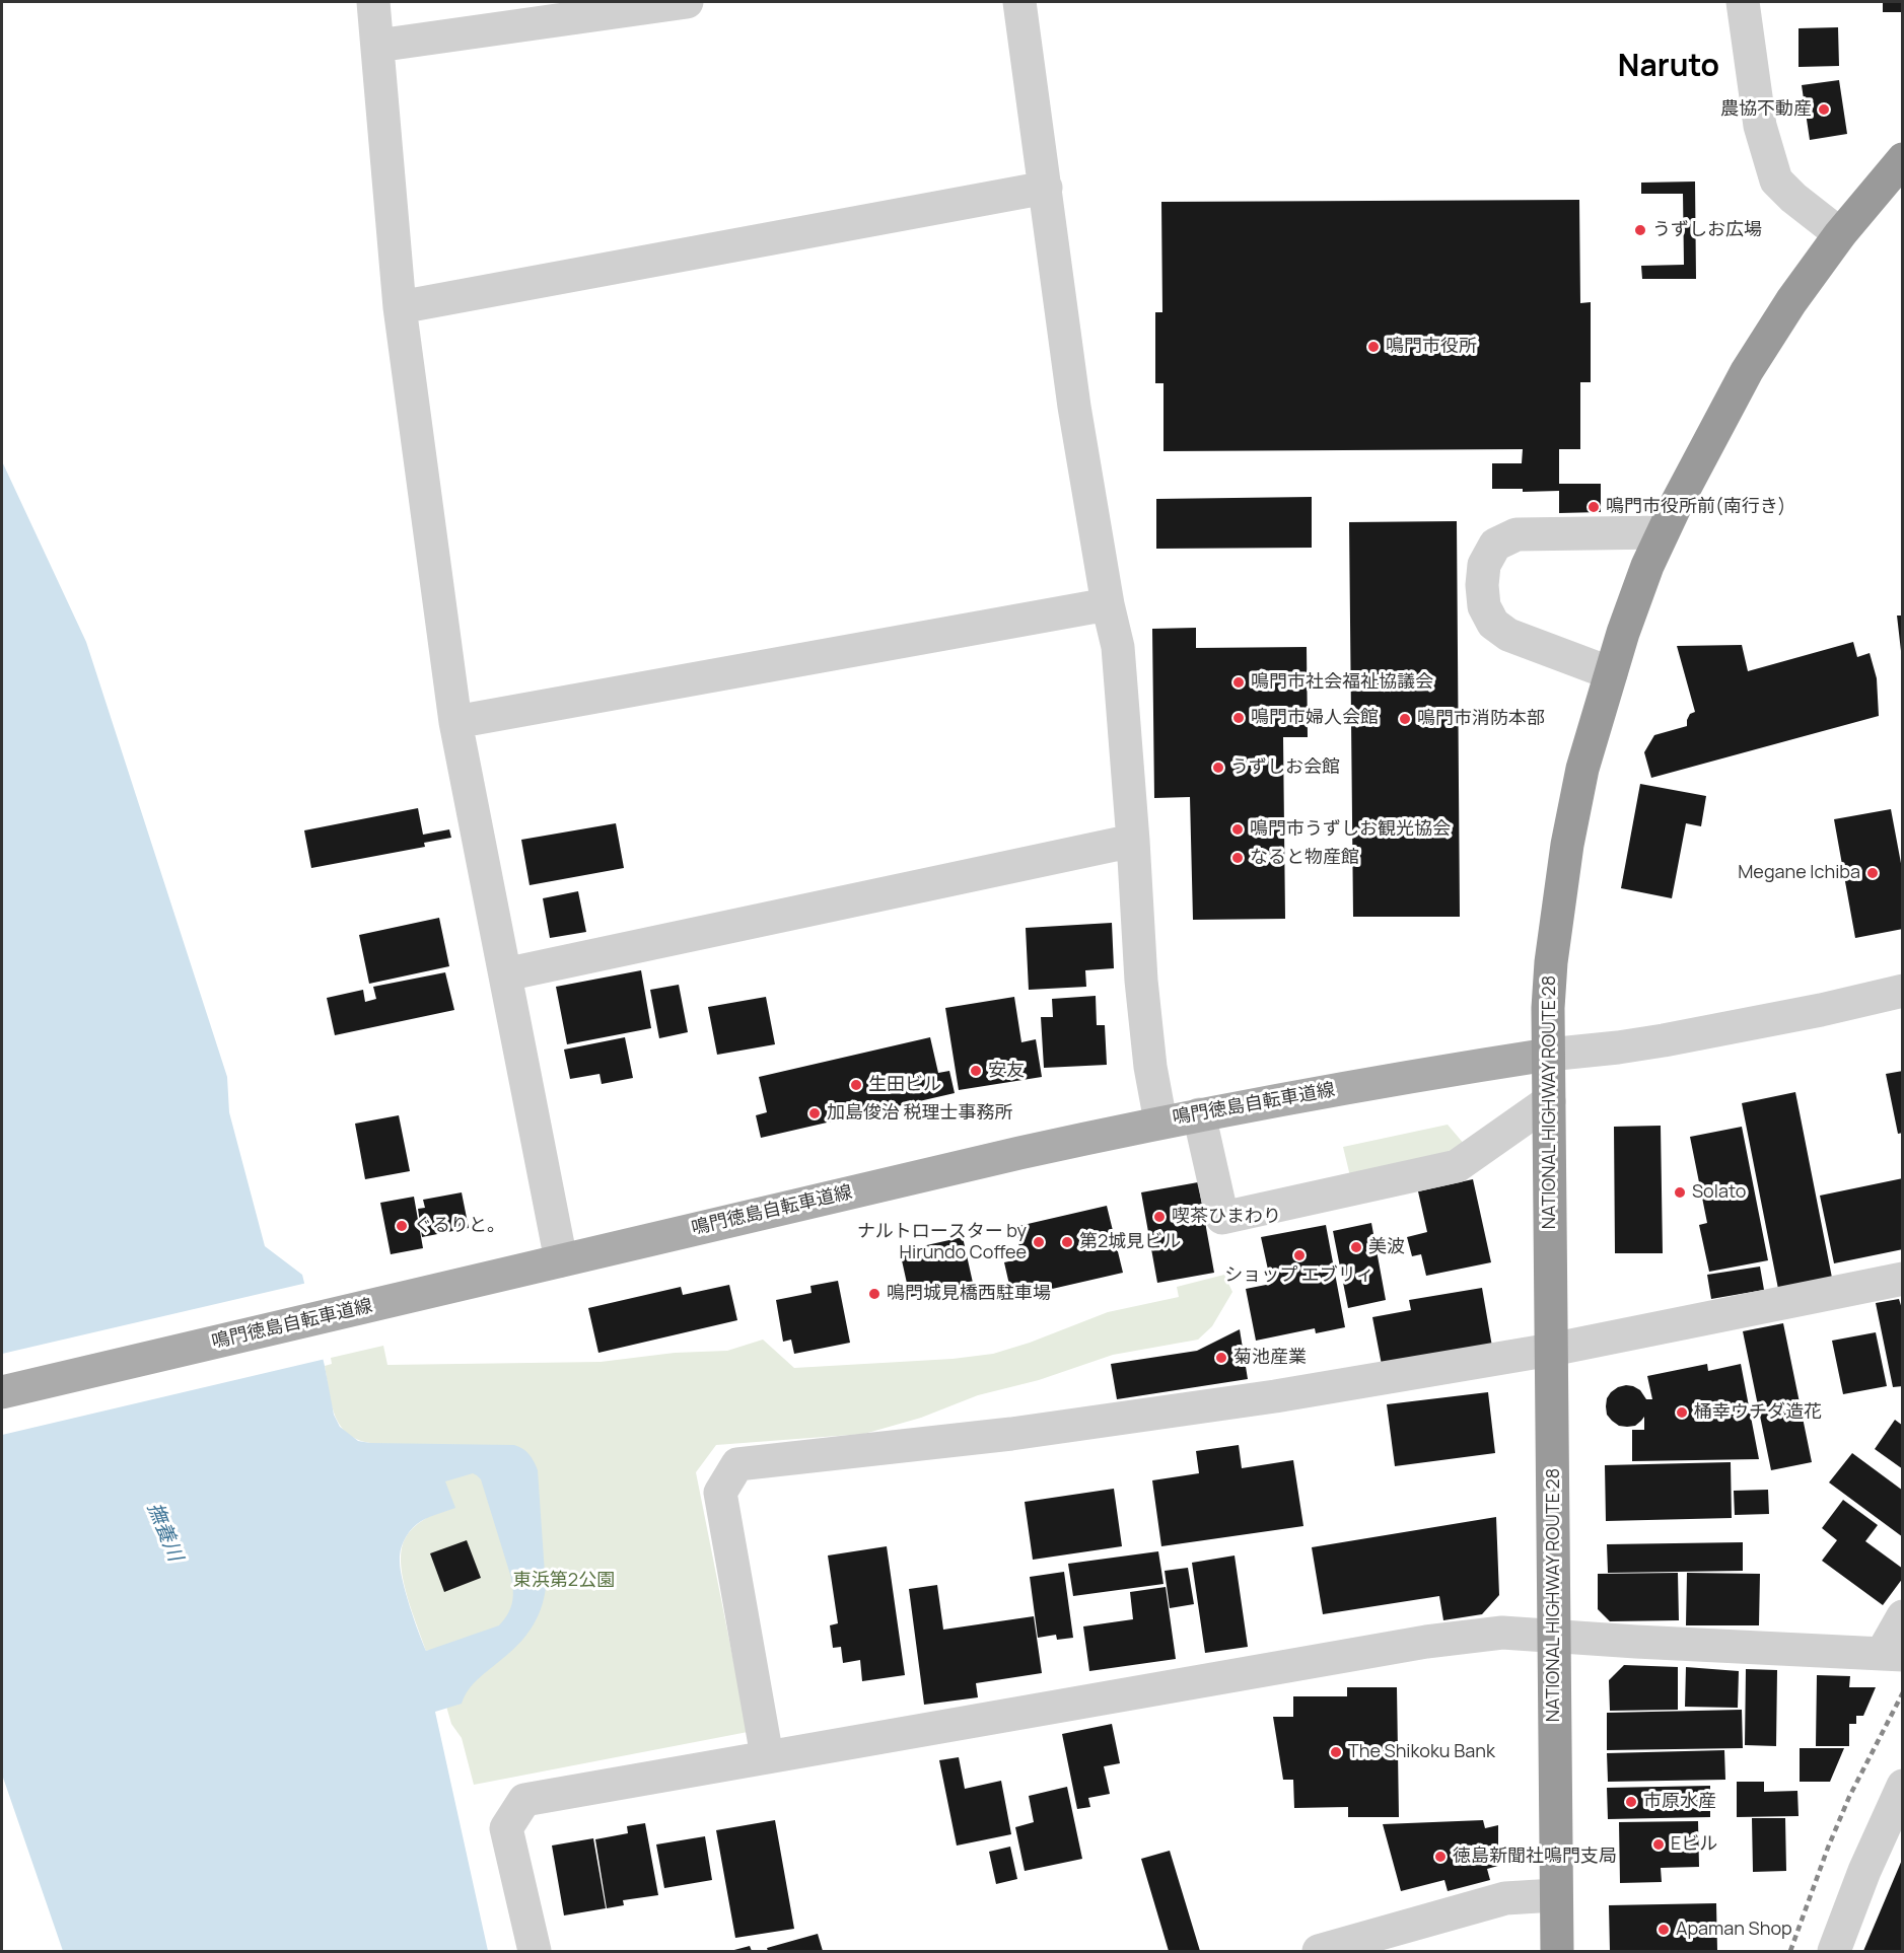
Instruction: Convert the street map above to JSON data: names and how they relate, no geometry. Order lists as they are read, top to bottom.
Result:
{
  "streets": {
    "highway": ["NATIONAL HIGHWAY ROUTE 28"],
    "main road": ["鳴門徳島自転車道線"]
  },
  "crossings": [
    ["NATIONAL HIGHWAY ROUTE 28", "鳴門徳島自転車道線"]
  ],
  "districts": ["Naruto"],
  "water": ["撫養川"],
  "parks": ["東浜第2公園"],
  "places": [
    "農協不動産",
    "うずしお広場",
    "鳴門市役所",
    "鳴門市役所前(南行き)",
    "鳴門市社会福祉協議会",
    "鳴門市婦人会館",
    "鳴門市消防本部",
    "うずしお会館",
    "鳴門市うずしお観光協会",
    "なると物産館",
    "Megane Ichiba",
    "安友",
    "生田ビル",
    "加島俊治 税理士事務所",
    "Solato",
    "喫茶ひまわり",
    "ぐるりと。",
    "ナルトロースター by Hirundo Coffee",
    "第2城見ビル",
    "美波",
    "ショップ エブリィ",
    "鳴門城見橋西駐車場",
    "菊池産業",
    "桶幸ウチダ造花",
    "The Shikoku Bank",
    "市原水産",
    "Eビル",
    "徳島新聞社鳴門支局",
    "Apaman Shop"
  ]
}
